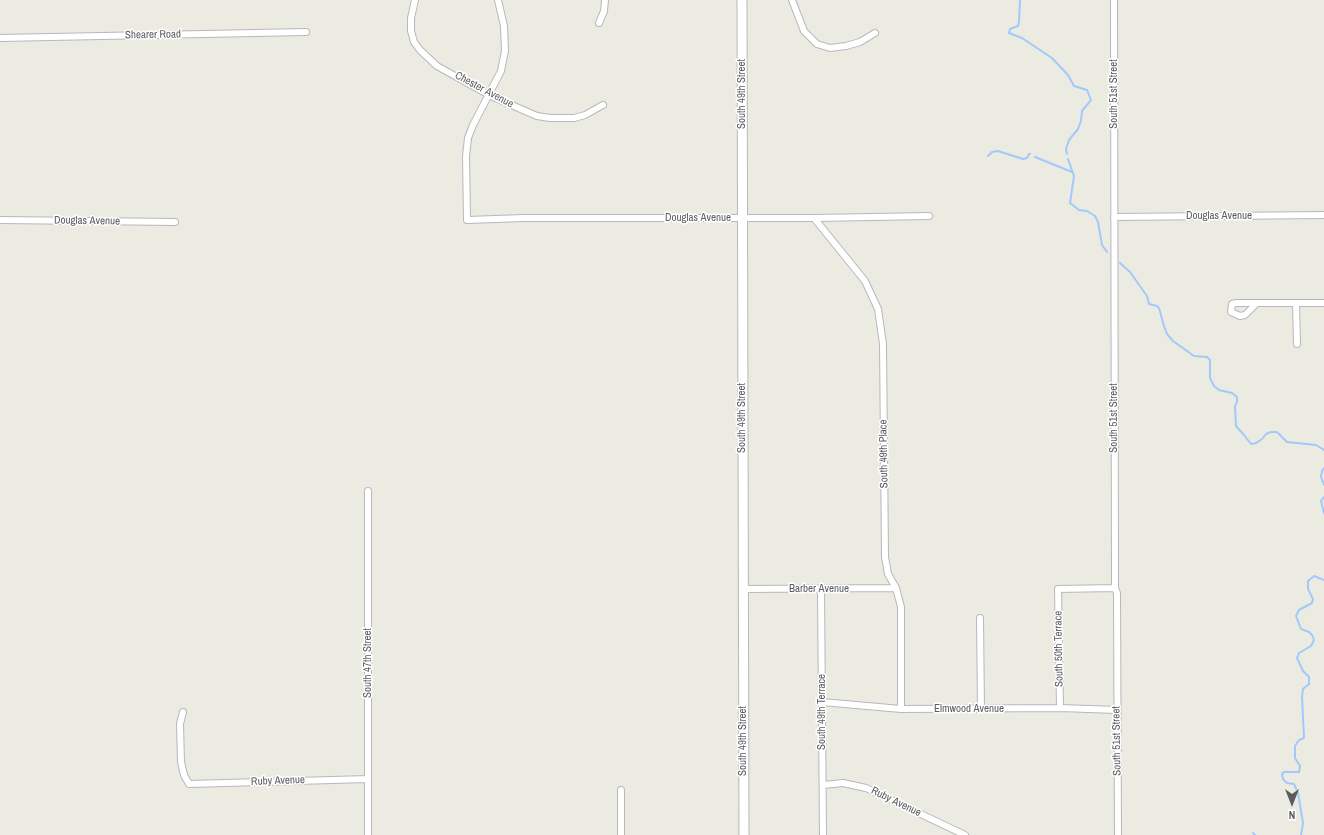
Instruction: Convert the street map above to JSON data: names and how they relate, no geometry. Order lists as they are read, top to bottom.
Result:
{
  "streets": {
    "street": [
      "Shearer Road",
      "Chester Avenue",
      "South 49th Street",
      "South 51st Street",
      "Douglas Avenue",
      "South 49th Place",
      "Barber Avenue",
      "South 50th Terrace",
      "South 47th Street",
      "Elmwood Avenue",
      "South 49th Terrace",
      "Ruby Avenue"
    ]
  },
  "crossings": [
    ["Chester Avenue", "Douglas Avenue"],
    ["South 49th Street", "Douglas Avenue"],
    ["South 49th Street", "Barber Avenue"],
    ["South 51st Street", "Douglas Avenue"],
    ["South 51st Street", "South 50th Terrace"],
    ["South 51st Street", "Elmwood Avenue"],
    ["Douglas Avenue", "South 49th Place"],
    ["South 49th Place", "Barber Avenue"],
    ["South 49th Place", "Elmwood Avenue"],
    ["Barber Avenue", "South 49th Terrace"],
    ["South 50th Terrace", "Elmwood Avenue"],
    ["South 47th Street", "Ruby Avenue"],
    ["Elmwood Avenue", "South 49th Terrace"],
    ["South 49th Terrace", "Ruby Avenue"]
  ],
  "north": "bottom"
}
